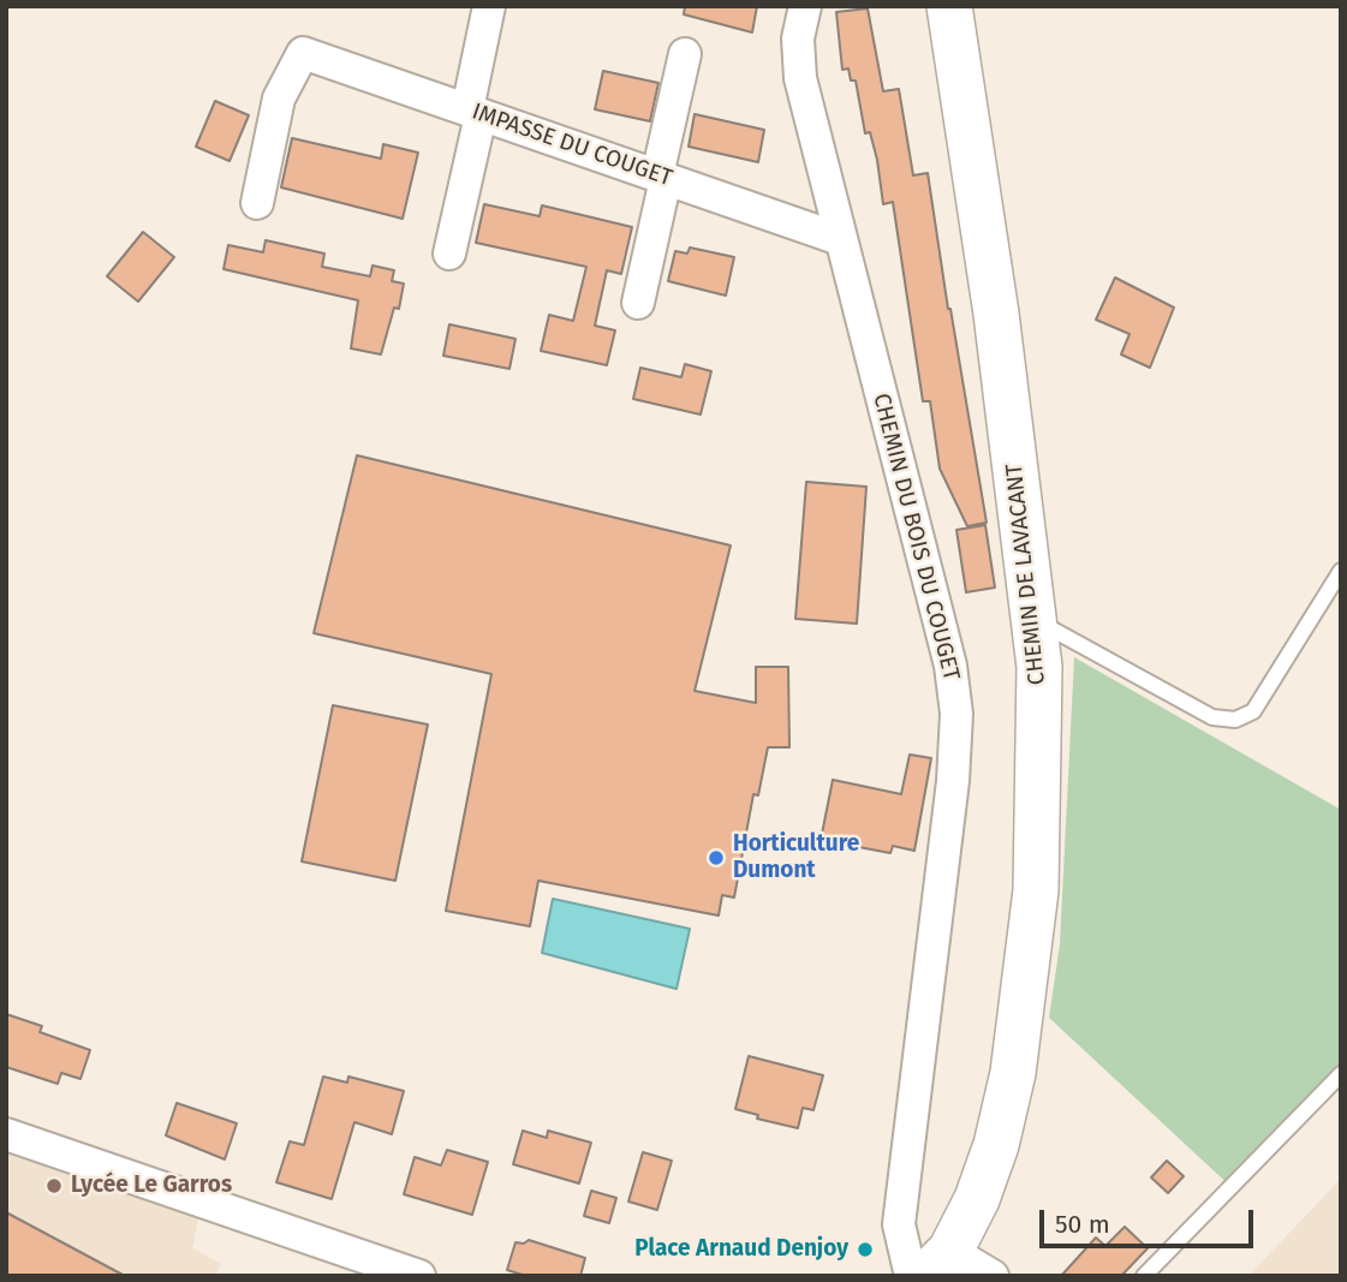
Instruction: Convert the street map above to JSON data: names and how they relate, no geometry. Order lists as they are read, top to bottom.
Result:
{
  "streets": {
    "street": ["IMPASSE DU COUGET", "CHEMIN DU BOIS DU COUGET", "CHEMIN DE LAVACANT"]
  },
  "crossings": [
    ["IMPASSE DU COUGET", "CHEMIN DU BOIS DU COUGET"]
  ],
  "places": ["Horticulture Dumont", "Lycée Le Garros", "Place Arnaud Denjoy"],
  "scale_bar": "50 m"
}
